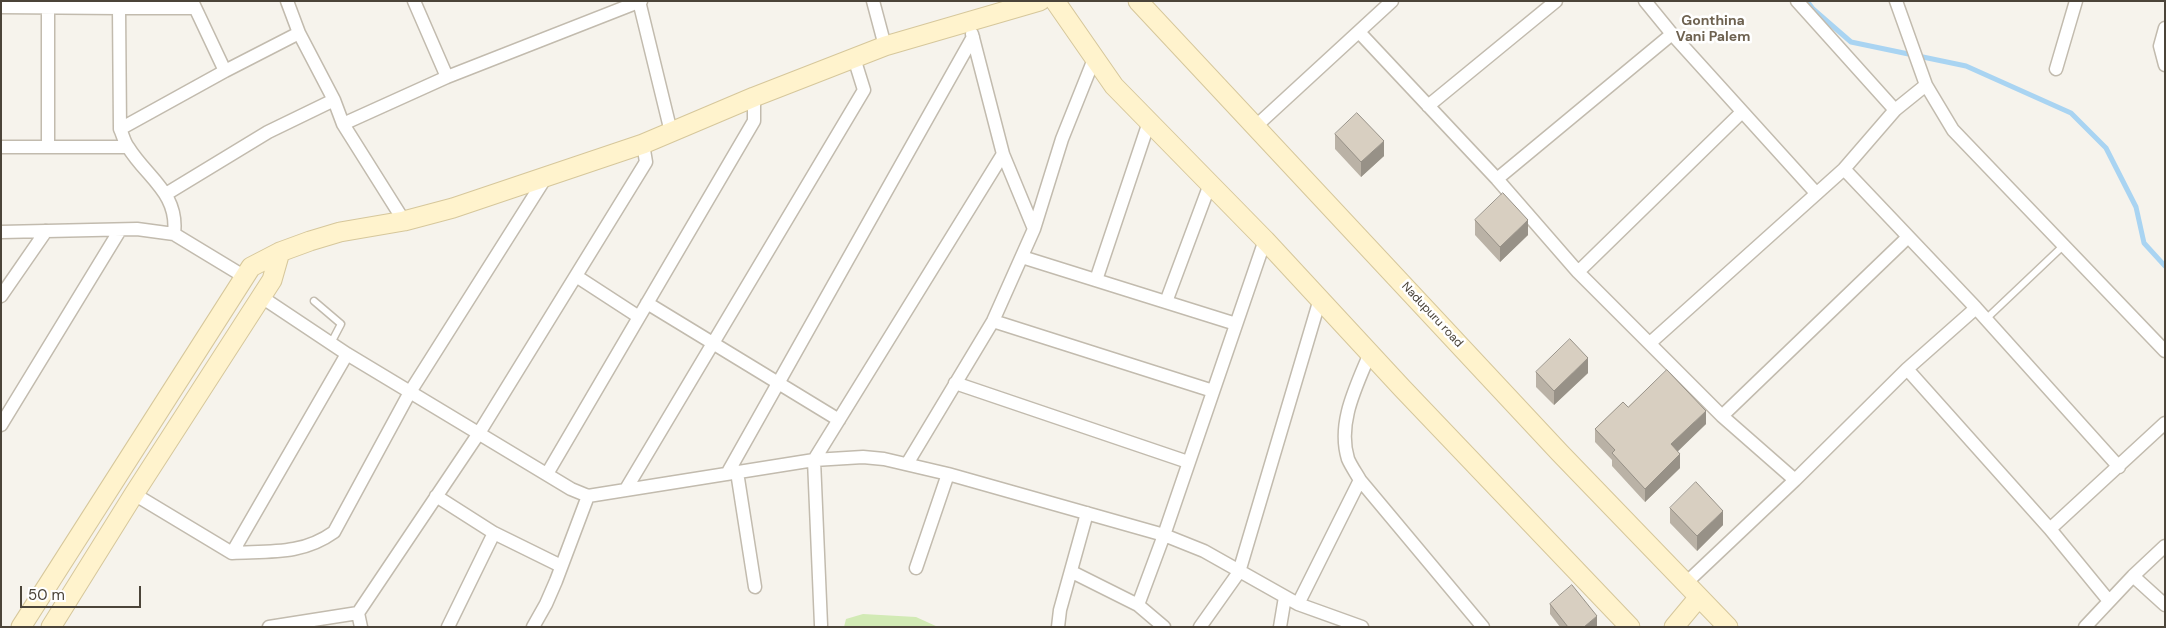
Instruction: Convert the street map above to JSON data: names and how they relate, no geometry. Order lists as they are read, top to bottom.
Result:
{
  "streets": {
    "street": ["Nadupuru road"]
  },
  "districts": ["Gonthina Vani Palem"],
  "scale_bar": "50 m"
}
